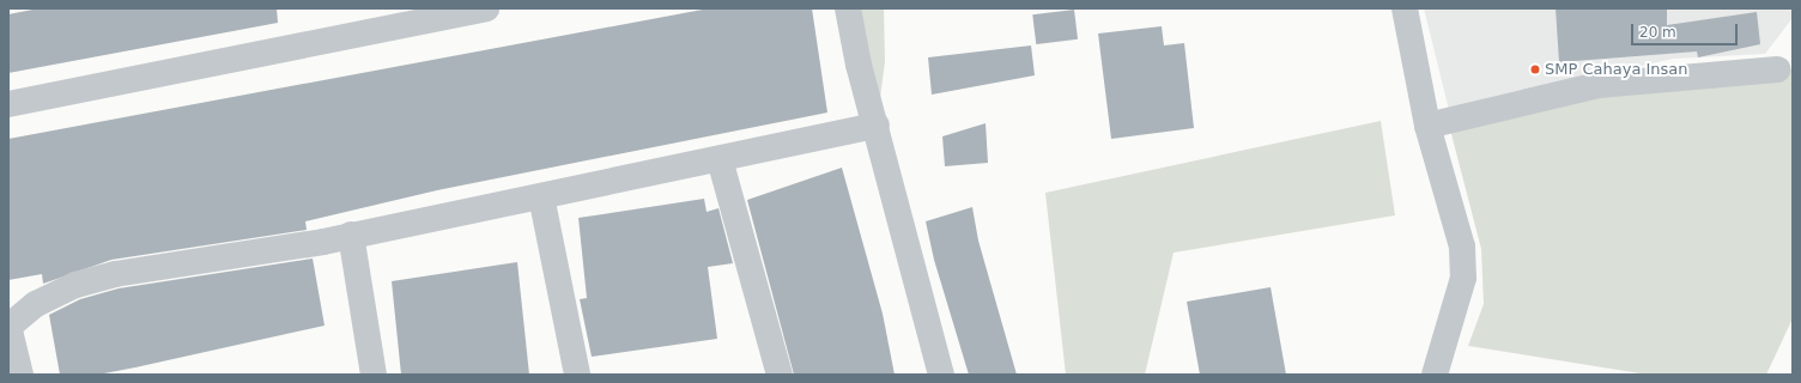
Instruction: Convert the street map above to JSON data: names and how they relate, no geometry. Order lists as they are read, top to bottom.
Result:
{
  "places": ["SMP Cahaya Insan"],
  "scale_bar": "20 m"
}
